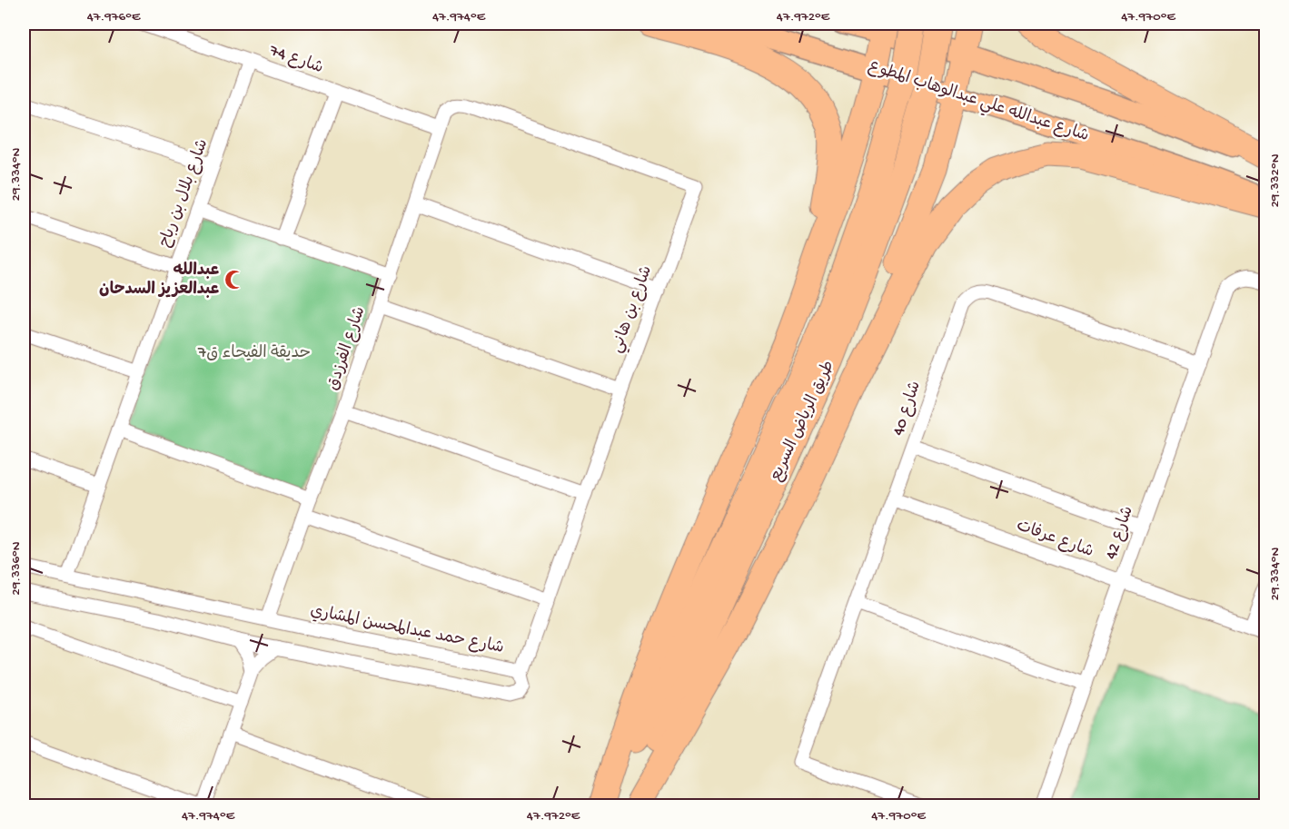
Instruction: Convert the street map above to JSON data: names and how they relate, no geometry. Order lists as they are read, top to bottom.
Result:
{
  "streets": {
    "highway": ["طريق الرياض السريع"],
    "main road": ["شارع عبدالله علي عبدالوهاب المطوع"],
    "street": [
      "شارع 74",
      "شارع بلال بن رباح",
      "شارع بن هاني",
      "شارع الفرزدق",
      "شارع 40",
      "شارع 42",
      "شارع عرفات",
      "شارع حمد عبدالمحسن المشاري"
    ]
  },
  "crossings": [
    ["شارع 74", "شارع بلال بن رباح"],
    ["شارع 74", "شارع الفرزدق"],
    ["شارع بلال بن رباح", "شارع حمد عبدالمحسن المشاري"],
    ["شارع بن هاني", "شارع الفرزدق"],
    ["شارع بن هاني", "شارع حمد عبدالمحسن المشاري"],
    ["شارع الفرزدق", "شارع حمد عبدالمحسن المشاري"],
    ["شارع 40", "شارع 42"],
    ["شارع 40", "شارع عرفات"],
    ["شارع 42", "شارع عرفات"]
  ],
  "parks": ["حديقة الفيحاء ق7"],
  "places": {
    "mosque": ["عبدالله عبدالعزيز السدحان"]
  },
  "coordinates": [
    "47.976°E",
    "47.974°E",
    "47.972°E",
    "47.970°E",
    "29.334°N",
    "29.332°N",
    "29.336°N"
  ]
}
